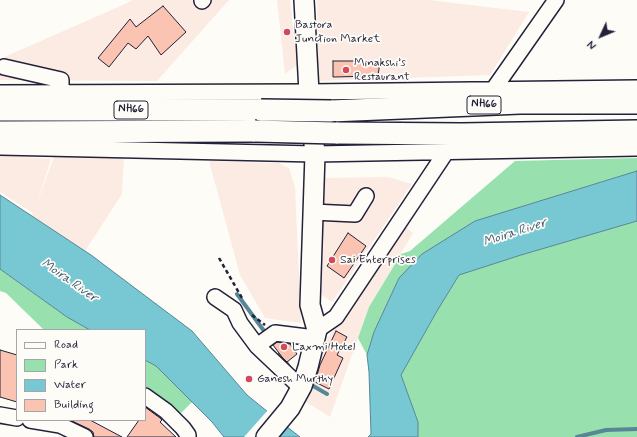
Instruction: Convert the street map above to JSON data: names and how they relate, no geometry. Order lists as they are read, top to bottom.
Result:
{
  "streets": {
    "highway": ["NH66"]
  },
  "water": ["Moira River"],
  "places": [
    "Bastora Junction Market",
    "Minakshi’s Restaurant",
    "Sai Enterprises",
    "Laxmi Hotel",
    "Ganesh Murthy"
  ],
  "legend": [
    "Road",
    "Park",
    "Water",
    "Building"
  ],
  "north": "bottom left"
}
